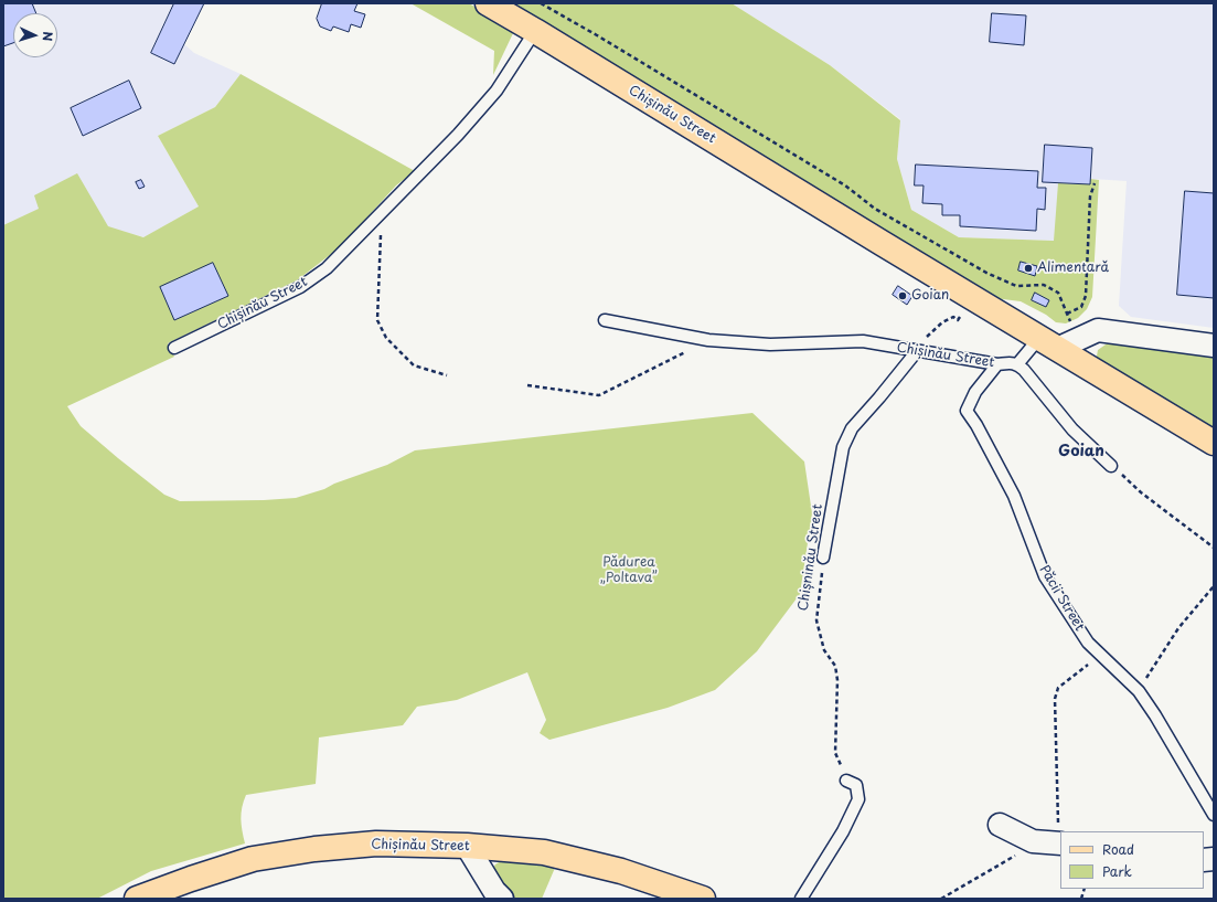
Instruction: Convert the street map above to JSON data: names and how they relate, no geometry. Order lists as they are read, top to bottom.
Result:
{
  "streets": {
    "main road": ["Chișinău Street"],
    "lane": ["Chișninău Street", "Păcii Street"]
  },
  "crossings": [
    ["Chișinău Street", "Chișninău Street"],
    ["Chișinău Street", "Păcii Street"]
  ],
  "districts": ["Goian"],
  "parks": ["Pădurea „Poltava”"],
  "places": ["Alimentară", "Goian"],
  "legend": ["Road", "Park"],
  "north": "right"
}
